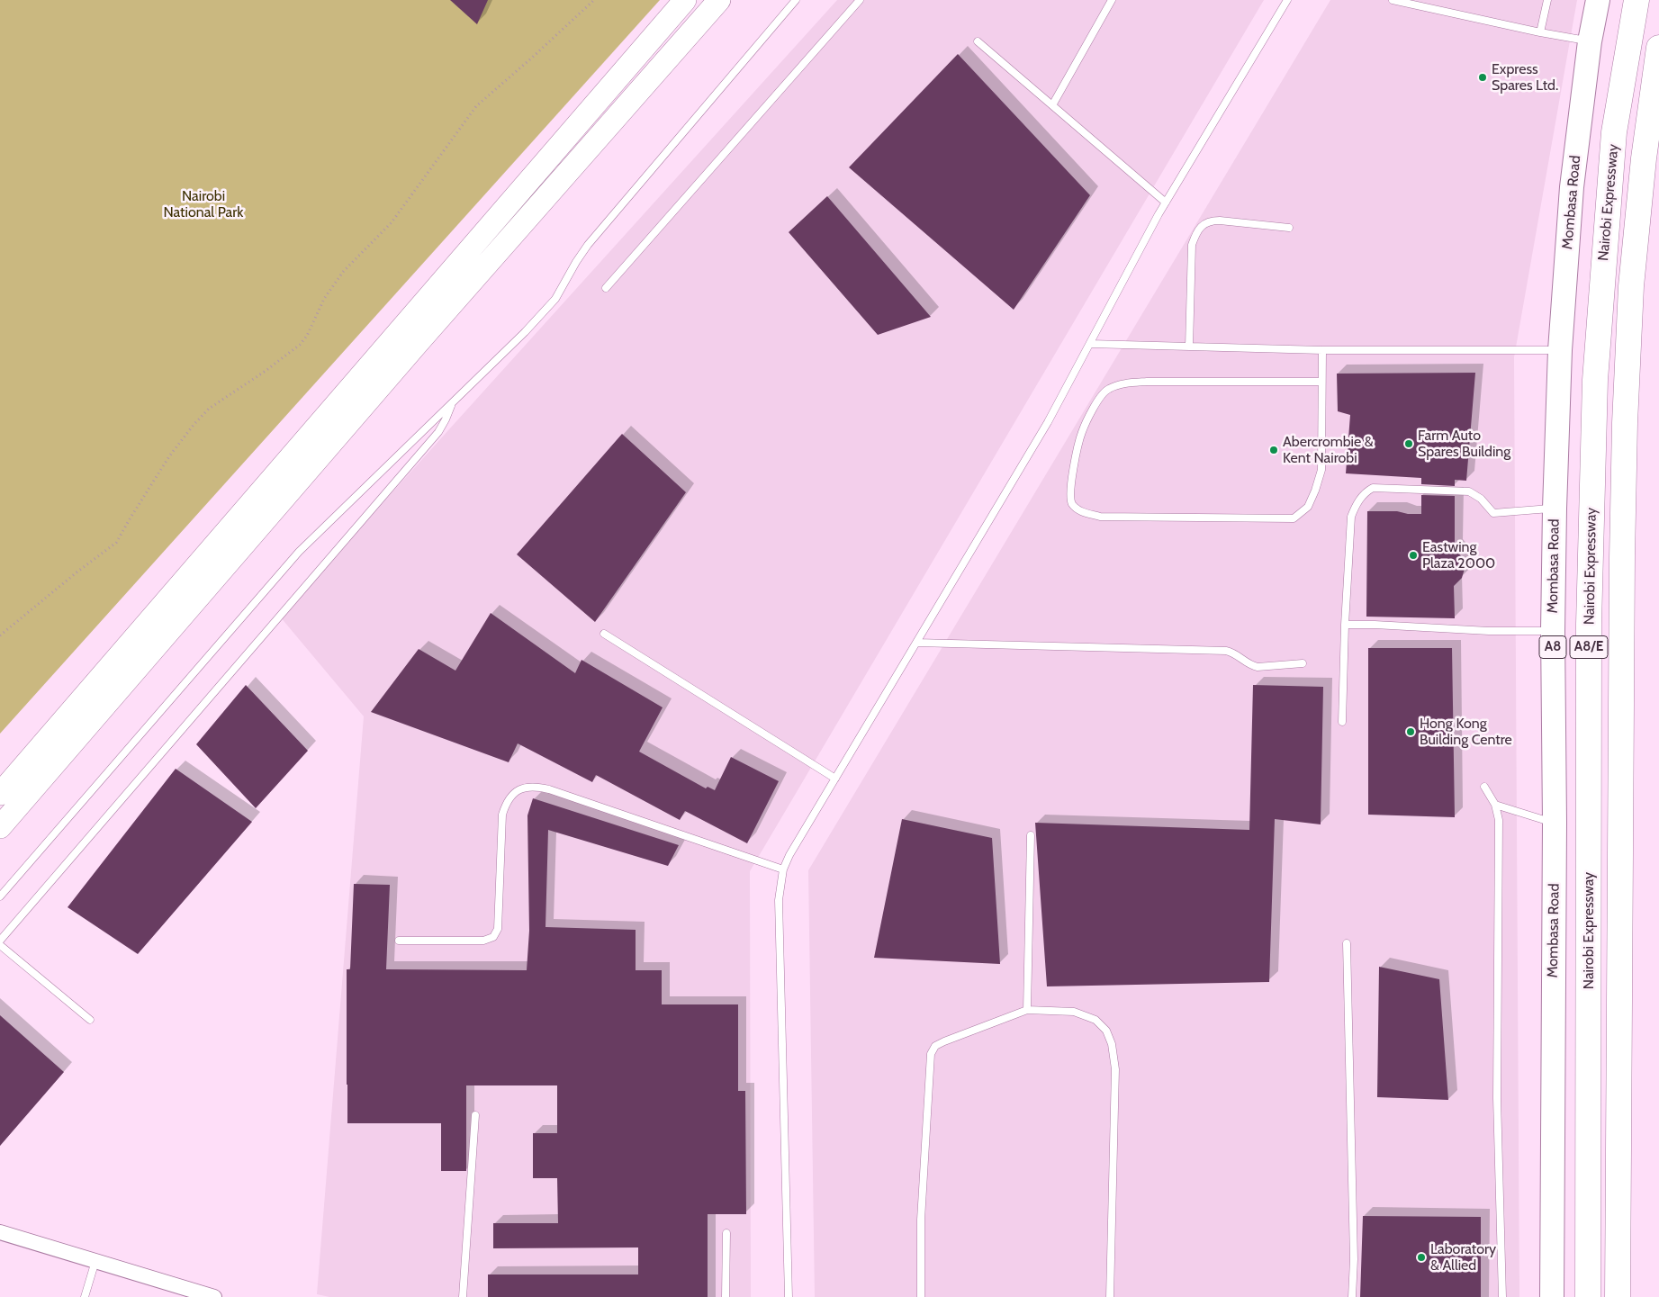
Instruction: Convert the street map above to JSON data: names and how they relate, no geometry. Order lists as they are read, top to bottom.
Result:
{
  "streets": {
    "highway": [
      "Mombasa Road",
      "Nairobi Expressway",
      "A8",
      "A8/E"
    ]
  },
  "parks": ["Nairobi National Park"],
  "places": [
    "Express Spares Ltd.",
    "Farm Auto Spares Building",
    "Abercrombie & Kent Nairobi",
    "Eastwing Plaza 2000",
    "Hong Kong Building Centre",
    "Laboratory & Allied"
  ]
}
